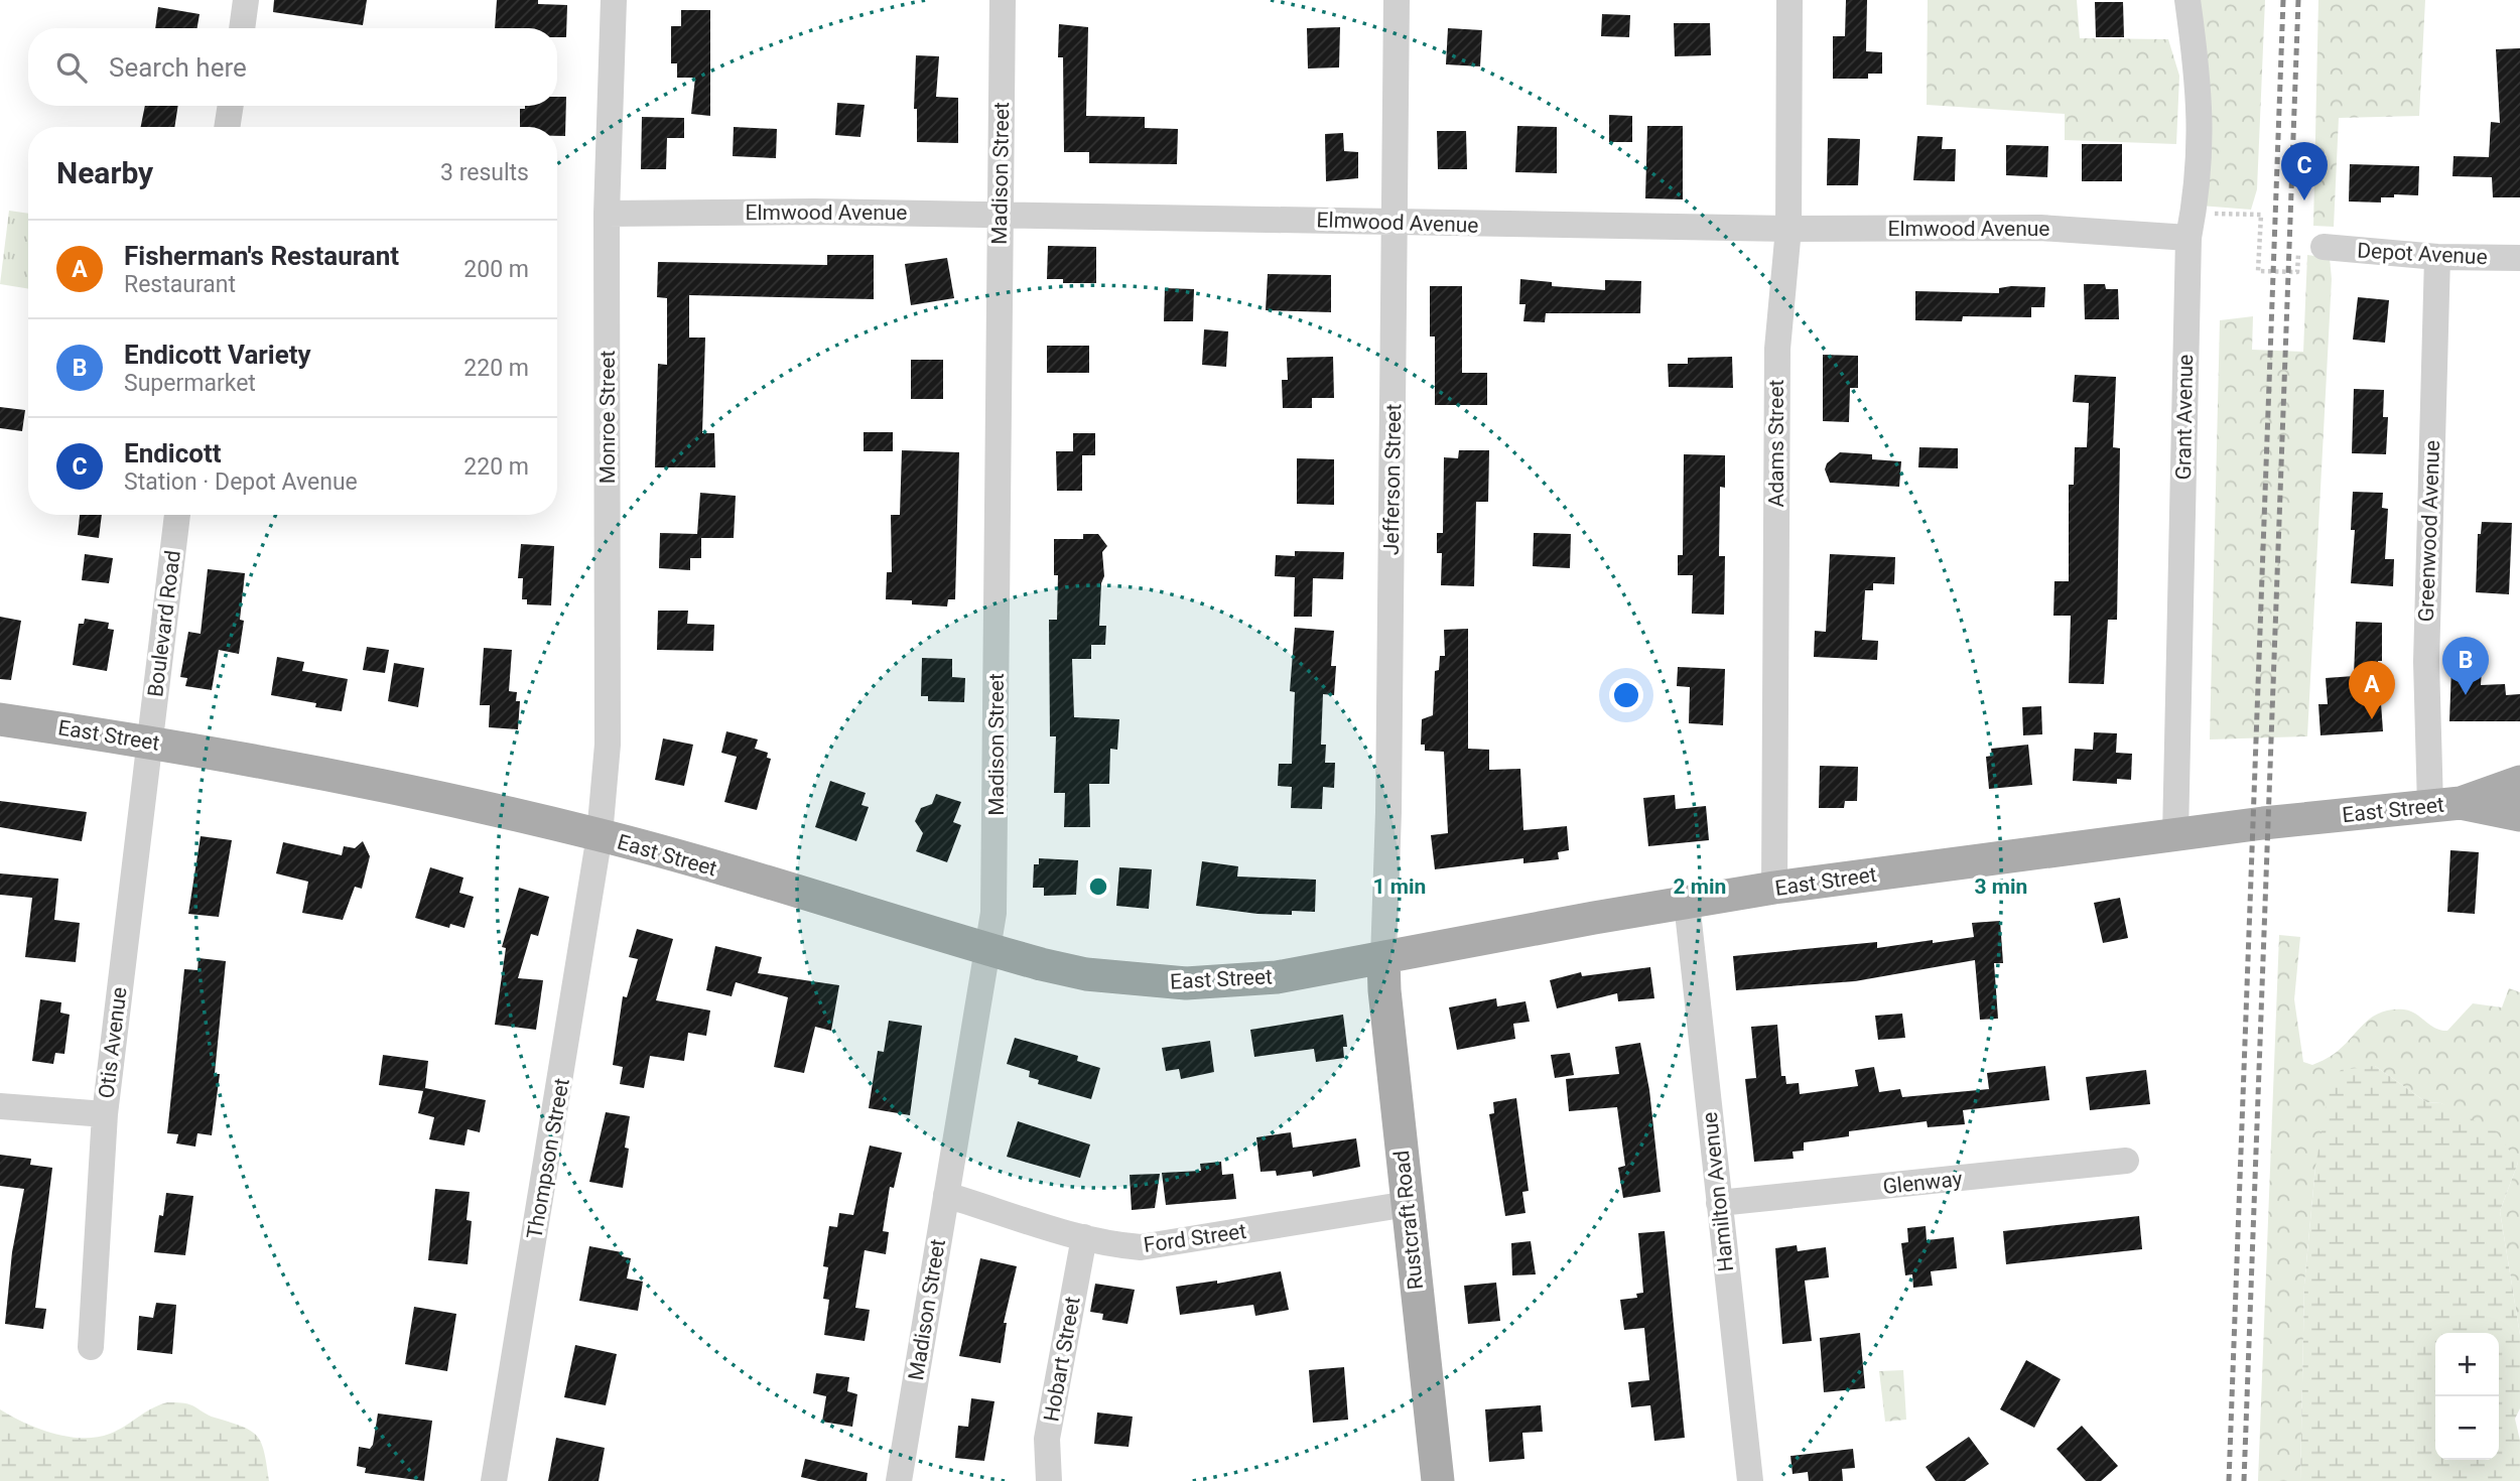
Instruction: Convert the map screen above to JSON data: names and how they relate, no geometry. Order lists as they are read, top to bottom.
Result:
{
  "streets": {
    "main road": ["East Street", "Rustcraft Road"],
    "street": [
      "Madison Street",
      "Elmwood Avenue",
      "Depot Avenue",
      "Monroe Street",
      "Grant Avenue",
      "Adams Street",
      "Jefferson Street",
      "Greenwood Avenue",
      "Boulevard Road",
      "Otis Avenue",
      "Thompson Street",
      "Glenway",
      "Hamilton Avenue",
      "Ford Street",
      "Hobart Street"
    ]
  },
  "crossings": [
    ["Madison Street", "Elmwood Avenue"],
    ["Madison Street", "East Street"],
    ["Madison Street", "Ford Street"],
    ["Elmwood Avenue", "Monroe Street"],
    ["Elmwood Avenue", "Grant Avenue"],
    ["Elmwood Avenue", "Adams Street"],
    ["Elmwood Avenue", "Jefferson Street"],
    ["Depot Avenue", "Greenwood Avenue"],
    ["Monroe Street", "East Street"],
    ["Monroe Street", "Thompson Street"],
    ["Grant Avenue", "East Street"],
    ["Adams Street", "East Street"],
    ["Jefferson Street", "East Street"],
    ["Jefferson Street", "Rustcraft Road"],
    ["Greenwood Avenue", "East Street"],
    ["Boulevard Road", "East Street"],
    ["Boulevard Road", "Otis Avenue"],
    ["East Street", "Otis Avenue"],
    ["East Street", "Thompson Street"],
    ["East Street", "Hamilton Avenue"],
    ["East Street", "Rustcraft Road"],
    ["Glenway", "Hamilton Avenue"],
    ["Rustcraft Road", "Ford Street"],
    ["Ford Street", "Hobart Street"]
  ],
  "page": {
    "search": "Search here",
    "heading": ["Nearby", "3 results"],
    "pins": ["C", "B", "A"],
    "list": [
      {
        "mark": "A",
        "name": "Fisherman's Restaurant",
        "note": "Restaurant",
        "value": "200 m"
      },
      {
        "mark": "B",
        "name": "Endicott Variety",
        "note": "Supermarket",
        "value": "220 m"
      },
      {
        "mark": "C",
        "name": "Endicott",
        "note": "Station · Depot Avenue",
        "value": "220 m"
      }
    ],
    "map_buttons": ["+", "−"]
  },
  "rings": ["1 min", "2 min", "3 min"]
}
